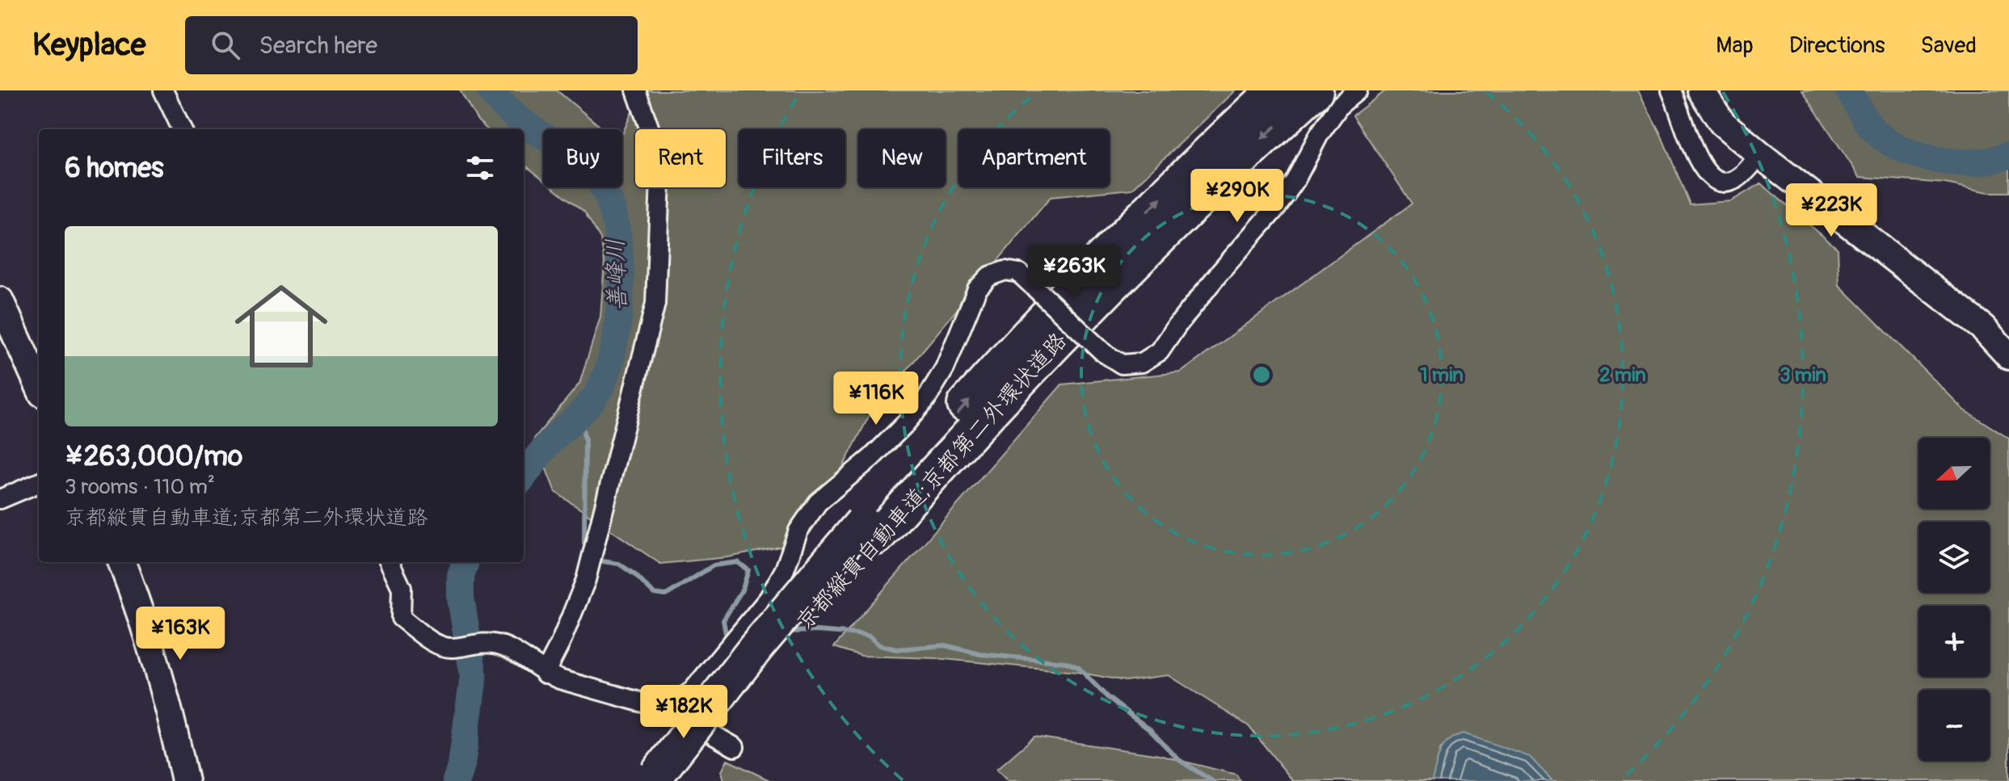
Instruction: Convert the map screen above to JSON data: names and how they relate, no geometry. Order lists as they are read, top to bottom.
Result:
{
  "streets": {
    "highway": ["京都縦貫自動車道;京都第二外環状道路"]
  },
  "water": ["善峰川"],
  "north": "left",
  "page": {
    "header": "Keyplace",
    "search": "Search here",
    "nav": ["Map", "Directions", "Saved"],
    "chip": [
      "Buy",
      "Rent",
      "Filters",
      "New",
      "Apartment"
    ],
    "heading": "6 homes",
    "price": [
      "¥290K",
      "¥223K",
      "¥263K",
      "¥116K",
      "¥163K",
      "¥182K"
    ],
    "list": [
      {
        "name": "¥263,000/mo",
        "note": "3 rooms · 110 m² · 京都縦貫自動車道;京都第二外環状道路"
      }
    ],
    "map_buttons": ["+", "−"]
  },
  "rings": ["1 min", "2 min", "3 min"]
}
